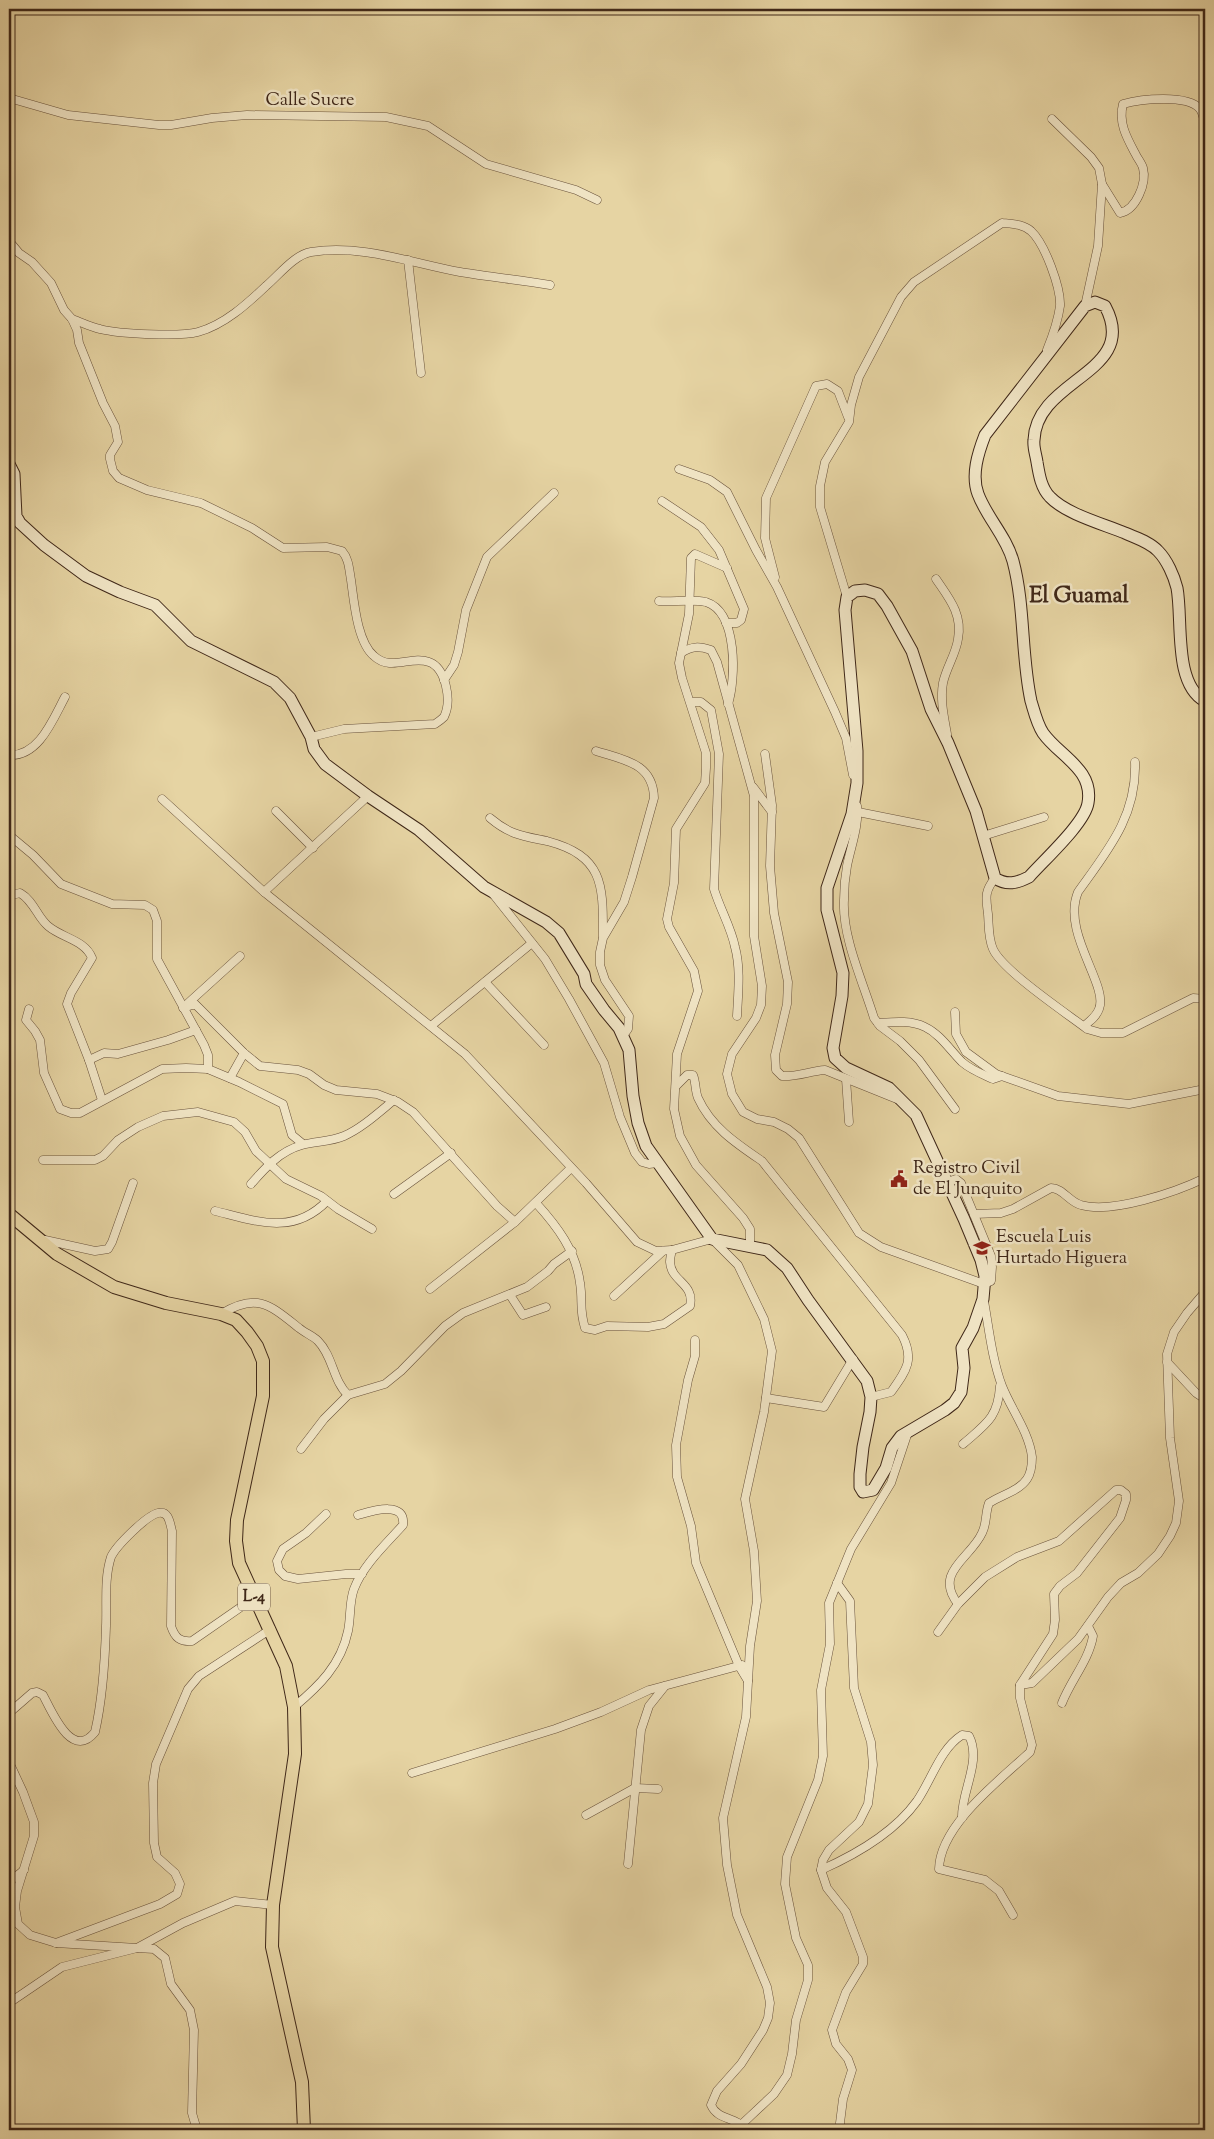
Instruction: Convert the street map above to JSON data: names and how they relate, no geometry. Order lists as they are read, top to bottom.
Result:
{
  "streets": {
    "main road": ["L-4"],
    "street": ["Calle Sucre"]
  },
  "districts": ["El Guamal"],
  "places": {
    "public building": ["Registro Civil de El Junquito"],
    "school or university": ["Escuela Luis Hurtado Higuera"]
  }
}
